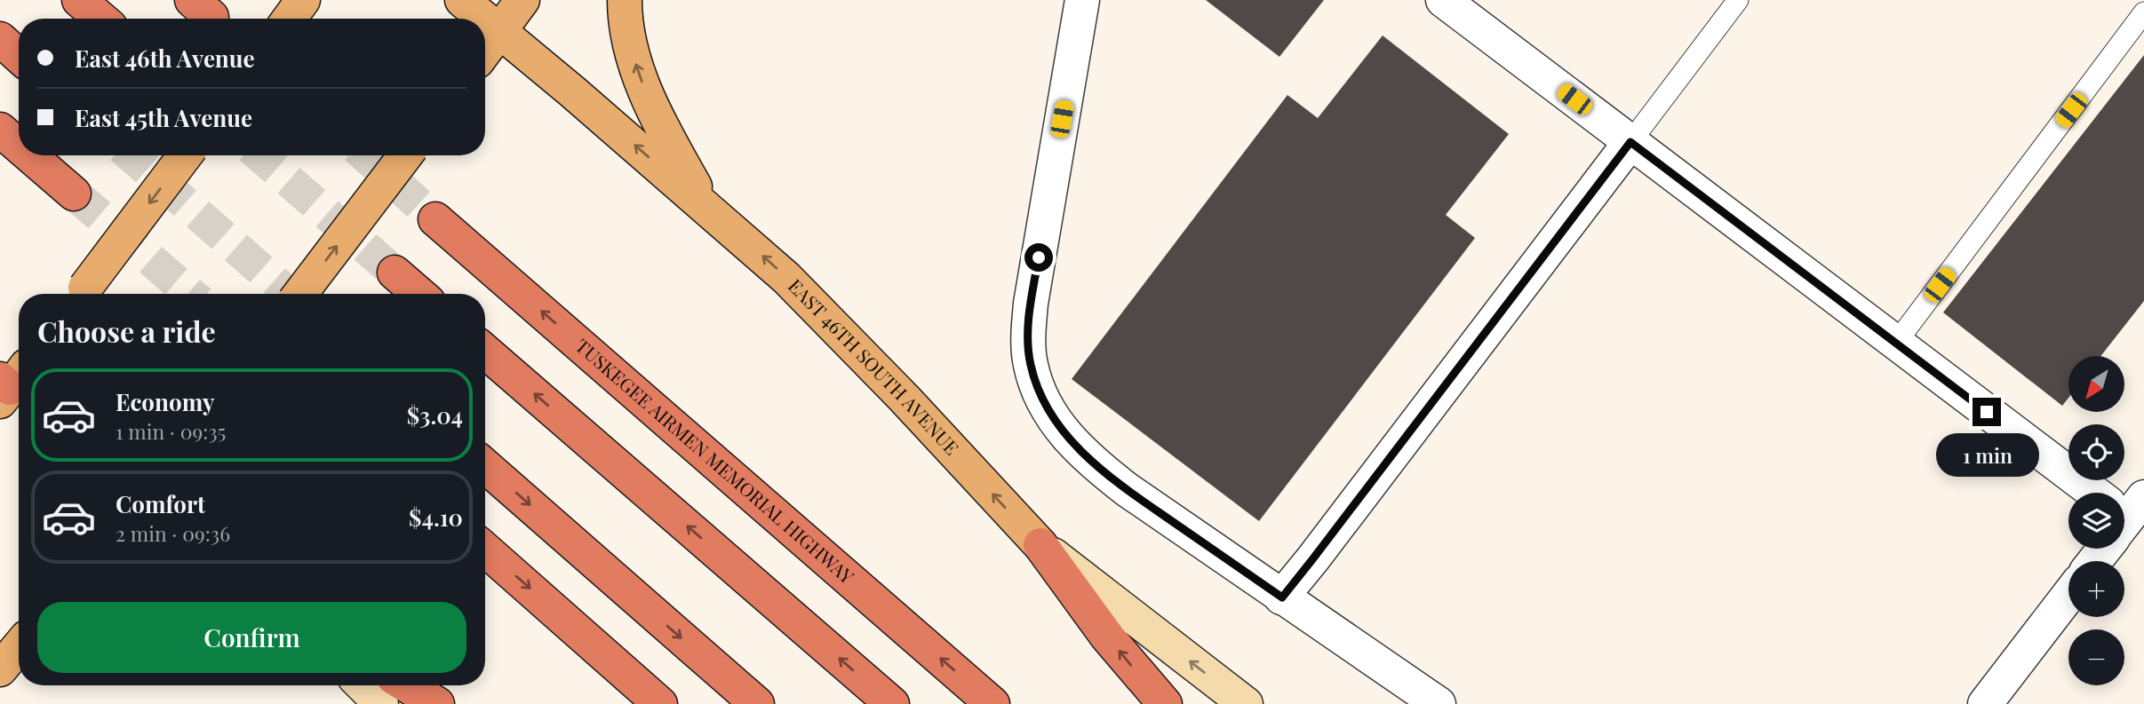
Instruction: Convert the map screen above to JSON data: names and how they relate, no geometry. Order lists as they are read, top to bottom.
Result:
{
  "streets": {
    "highway": ["TUSKEGEE AIRMEN MEMORIAL HIGHWAY"],
    "main road": ["EAST 46TH SOUTH AVENUE"]
  },
  "one_way": ["EAST 46TH SOUTH AVENUE"],
  "north": "bottom left",
  "page": {
    "banner": ["East 46th Avenue", "East 45th Avenue"],
    "heading": "Choose a ride",
    "map_buttons": ["+", "−"],
    "list": [
      {
        "name": "Economy",
        "note": "1 min · 09:35",
        "value": "$3.04"
      },
      {
        "name": "Comfort",
        "note": "2 min · 09:36",
        "value": "$4.10"
      }
    ],
    "bubble": "1 min",
    "buttons": "Confirm"
  }
}
